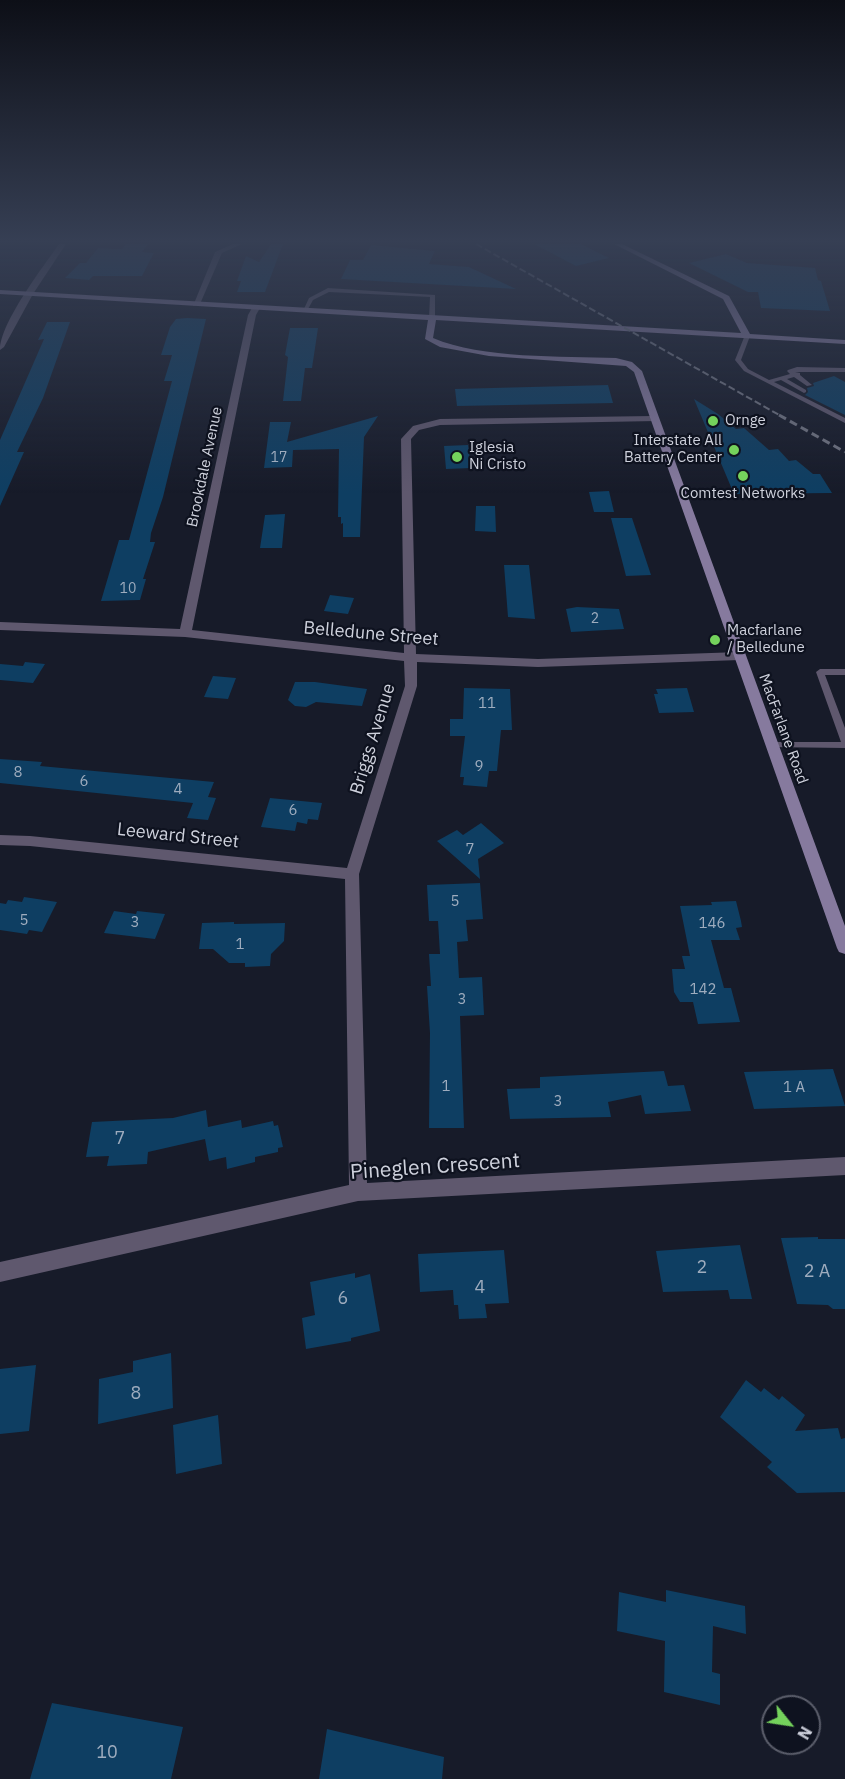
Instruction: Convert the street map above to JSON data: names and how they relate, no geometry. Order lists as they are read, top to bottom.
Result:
{
  "streets": {
    "street": [
      "Brookdale Avenue",
      "Belledune Street",
      "MacFarlane Road",
      "Briggs Avenue",
      "Leeward Street",
      "Pineglen Crescent"
    ]
  },
  "crossings": [
    ["Brookdale Avenue", "Belledune Street"],
    ["Belledune Street", "MacFarlane Road"],
    ["Belledune Street", "Briggs Avenue"],
    ["MacFarlane Road", "Briggs Avenue"],
    ["Briggs Avenue", "Leeward Street"],
    ["Briggs Avenue", "Pineglen Crescent"]
  ],
  "places": [
    "Ornge",
    "Interstate All Battery Center",
    "Iglesia Ni Cristo",
    "Comtest Networks",
    "Macfarlane / Belledune"
  ],
  "house_numbers": [
    "17",
    "10",
    "2",
    "11",
    "9",
    "8",
    "6",
    "4",
    "6",
    "7",
    "5",
    "5",
    "3",
    "146",
    "1",
    "142",
    "3",
    "1",
    "1 A",
    "3",
    "7",
    "2",
    "2 A",
    "4",
    "6",
    "8",
    "10"
  ],
  "north": "bottom right"
}
